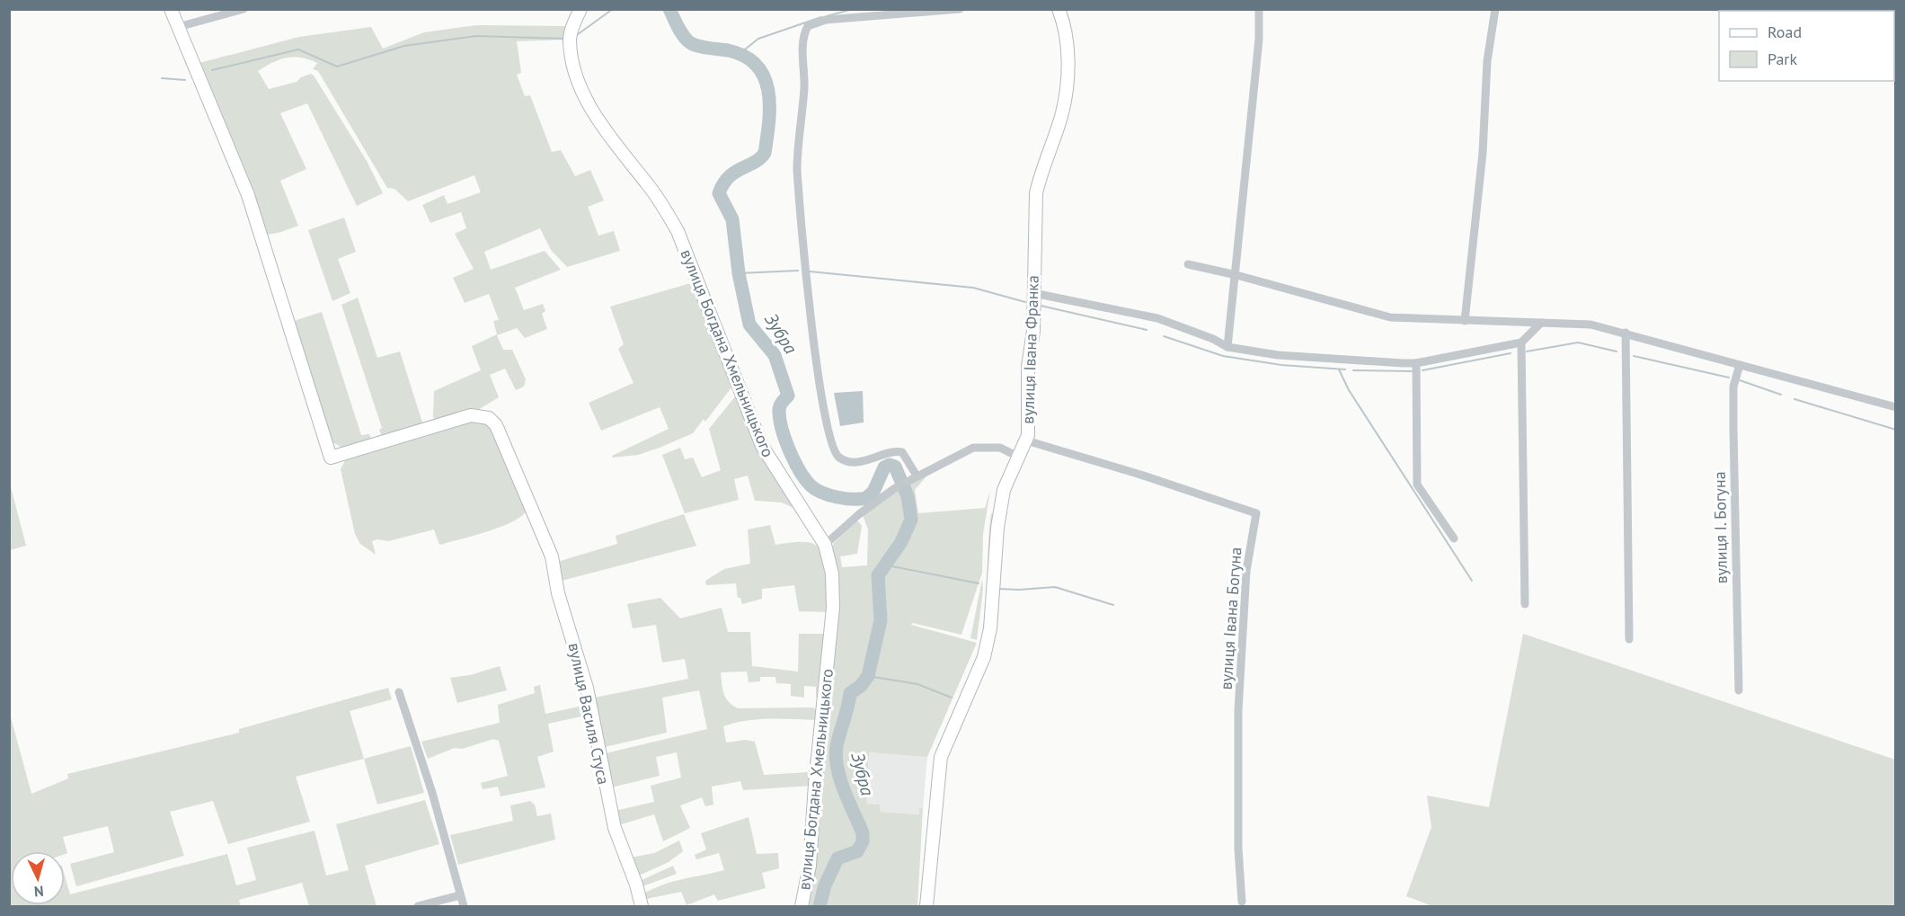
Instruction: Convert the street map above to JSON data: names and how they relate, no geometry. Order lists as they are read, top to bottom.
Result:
{
  "streets": {
    "street": [
      "вулиця Івана Франка",
      "вулиця Богдана Хмельницького",
      "вулиця І. Богуна",
      "вулиця Івана Богуна",
      "вулиця Василя Стуса"
    ]
  },
  "crossings": [
    ["вулиця Івана Франка", "вулиця Івана Богуна"]
  ],
  "water": ["Зубра"],
  "legend": ["Road", "Park"],
  "north": "bottom"
}
